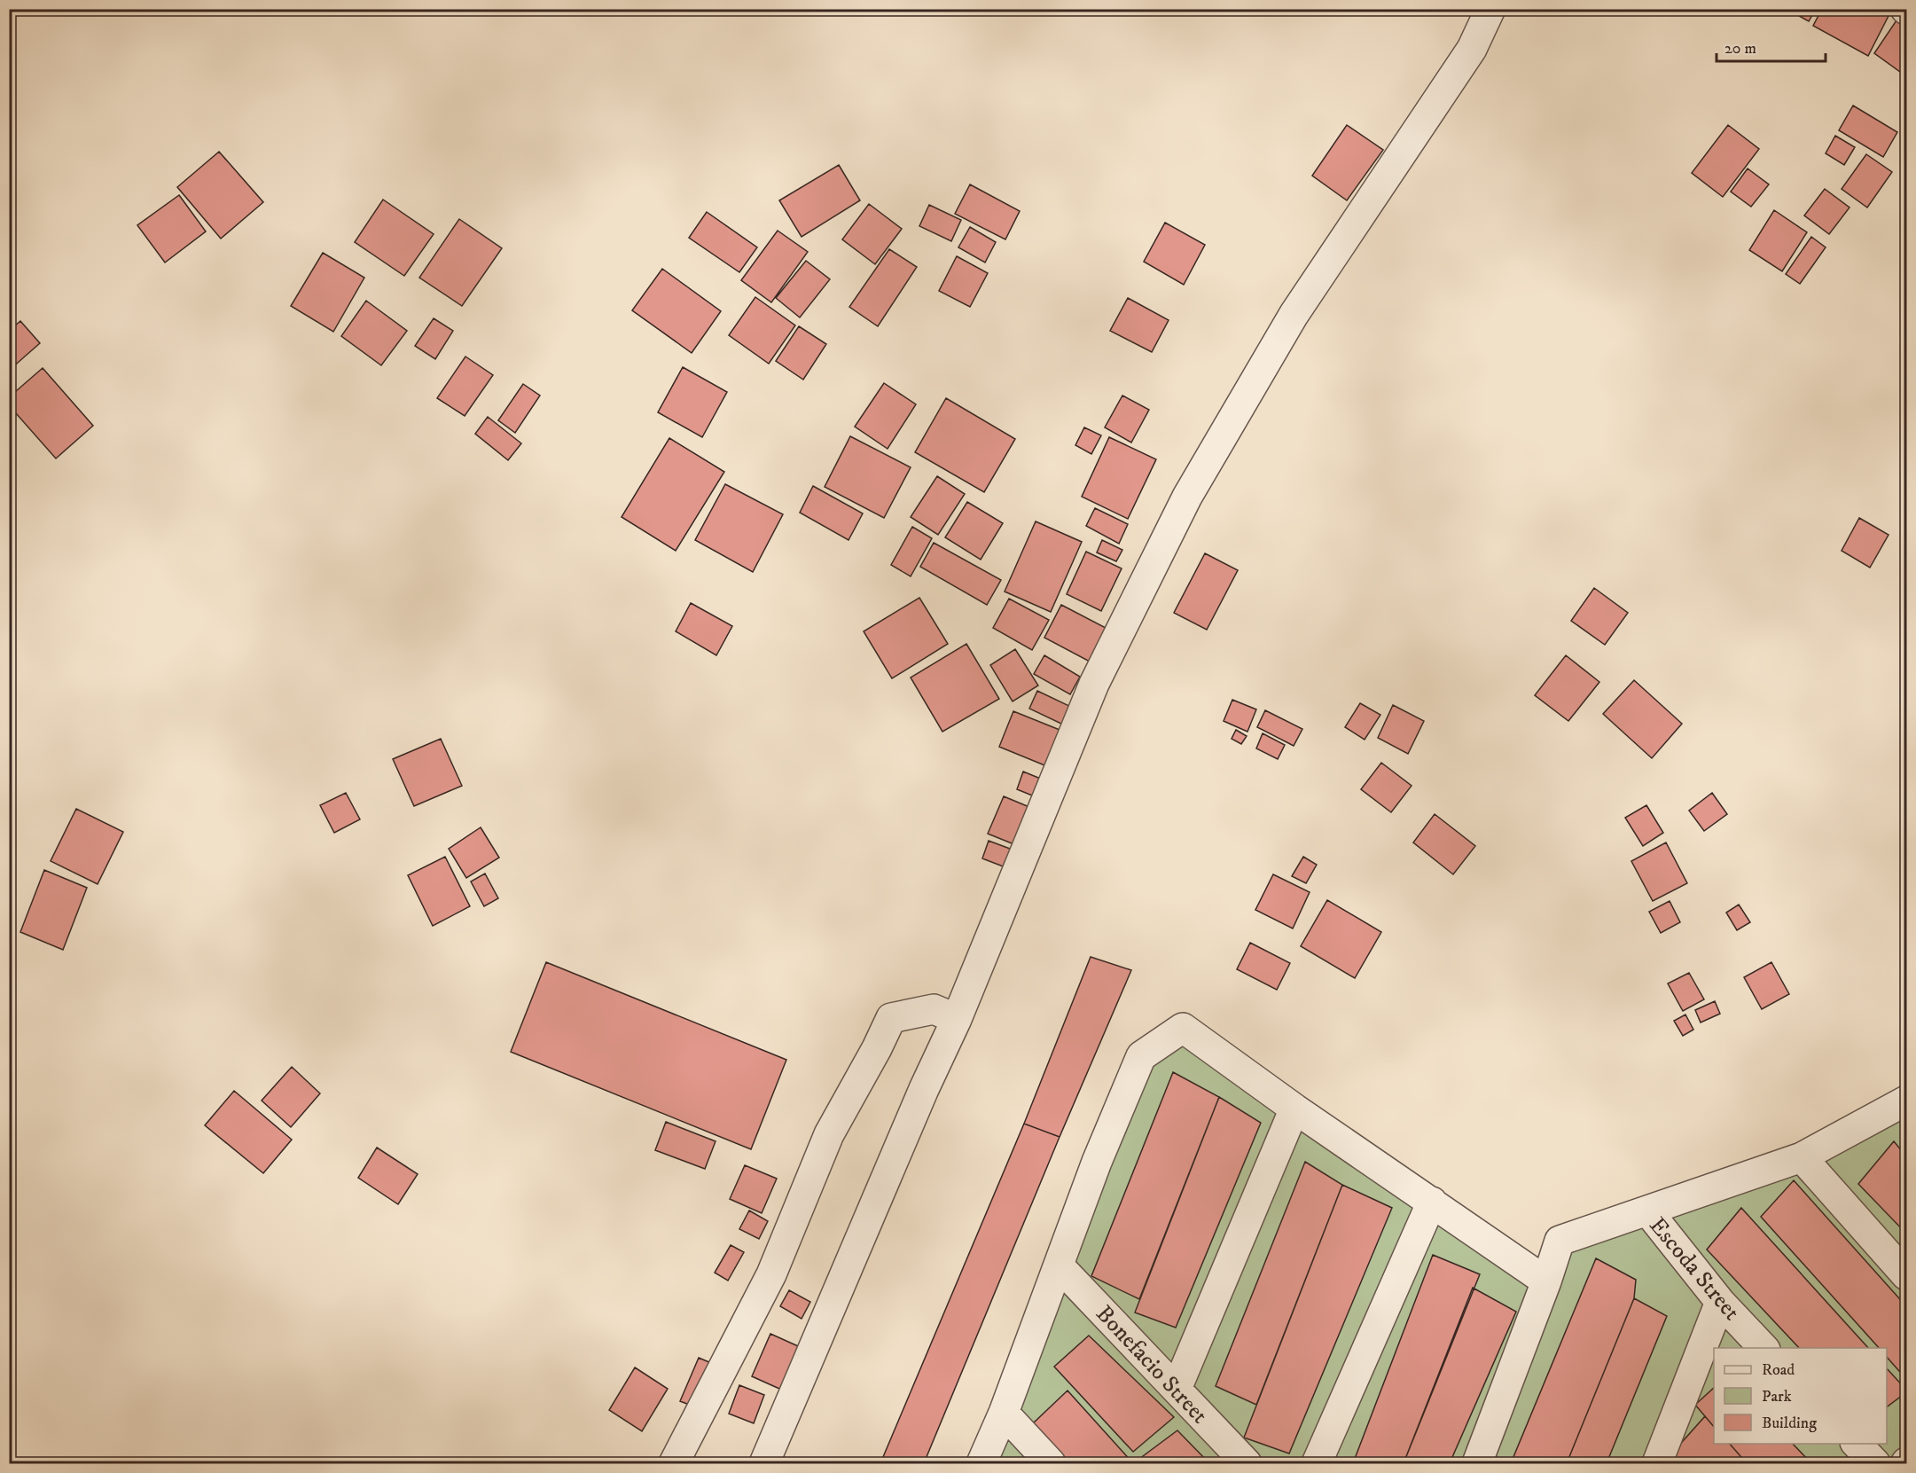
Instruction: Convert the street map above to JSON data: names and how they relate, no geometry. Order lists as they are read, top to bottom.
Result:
{
  "streets": {
    "street": ["Escoda Street", "Bonefacio Street"]
  },
  "legend": ["Road", "Park", "Building"],
  "scale_bar": "20 m"
}
